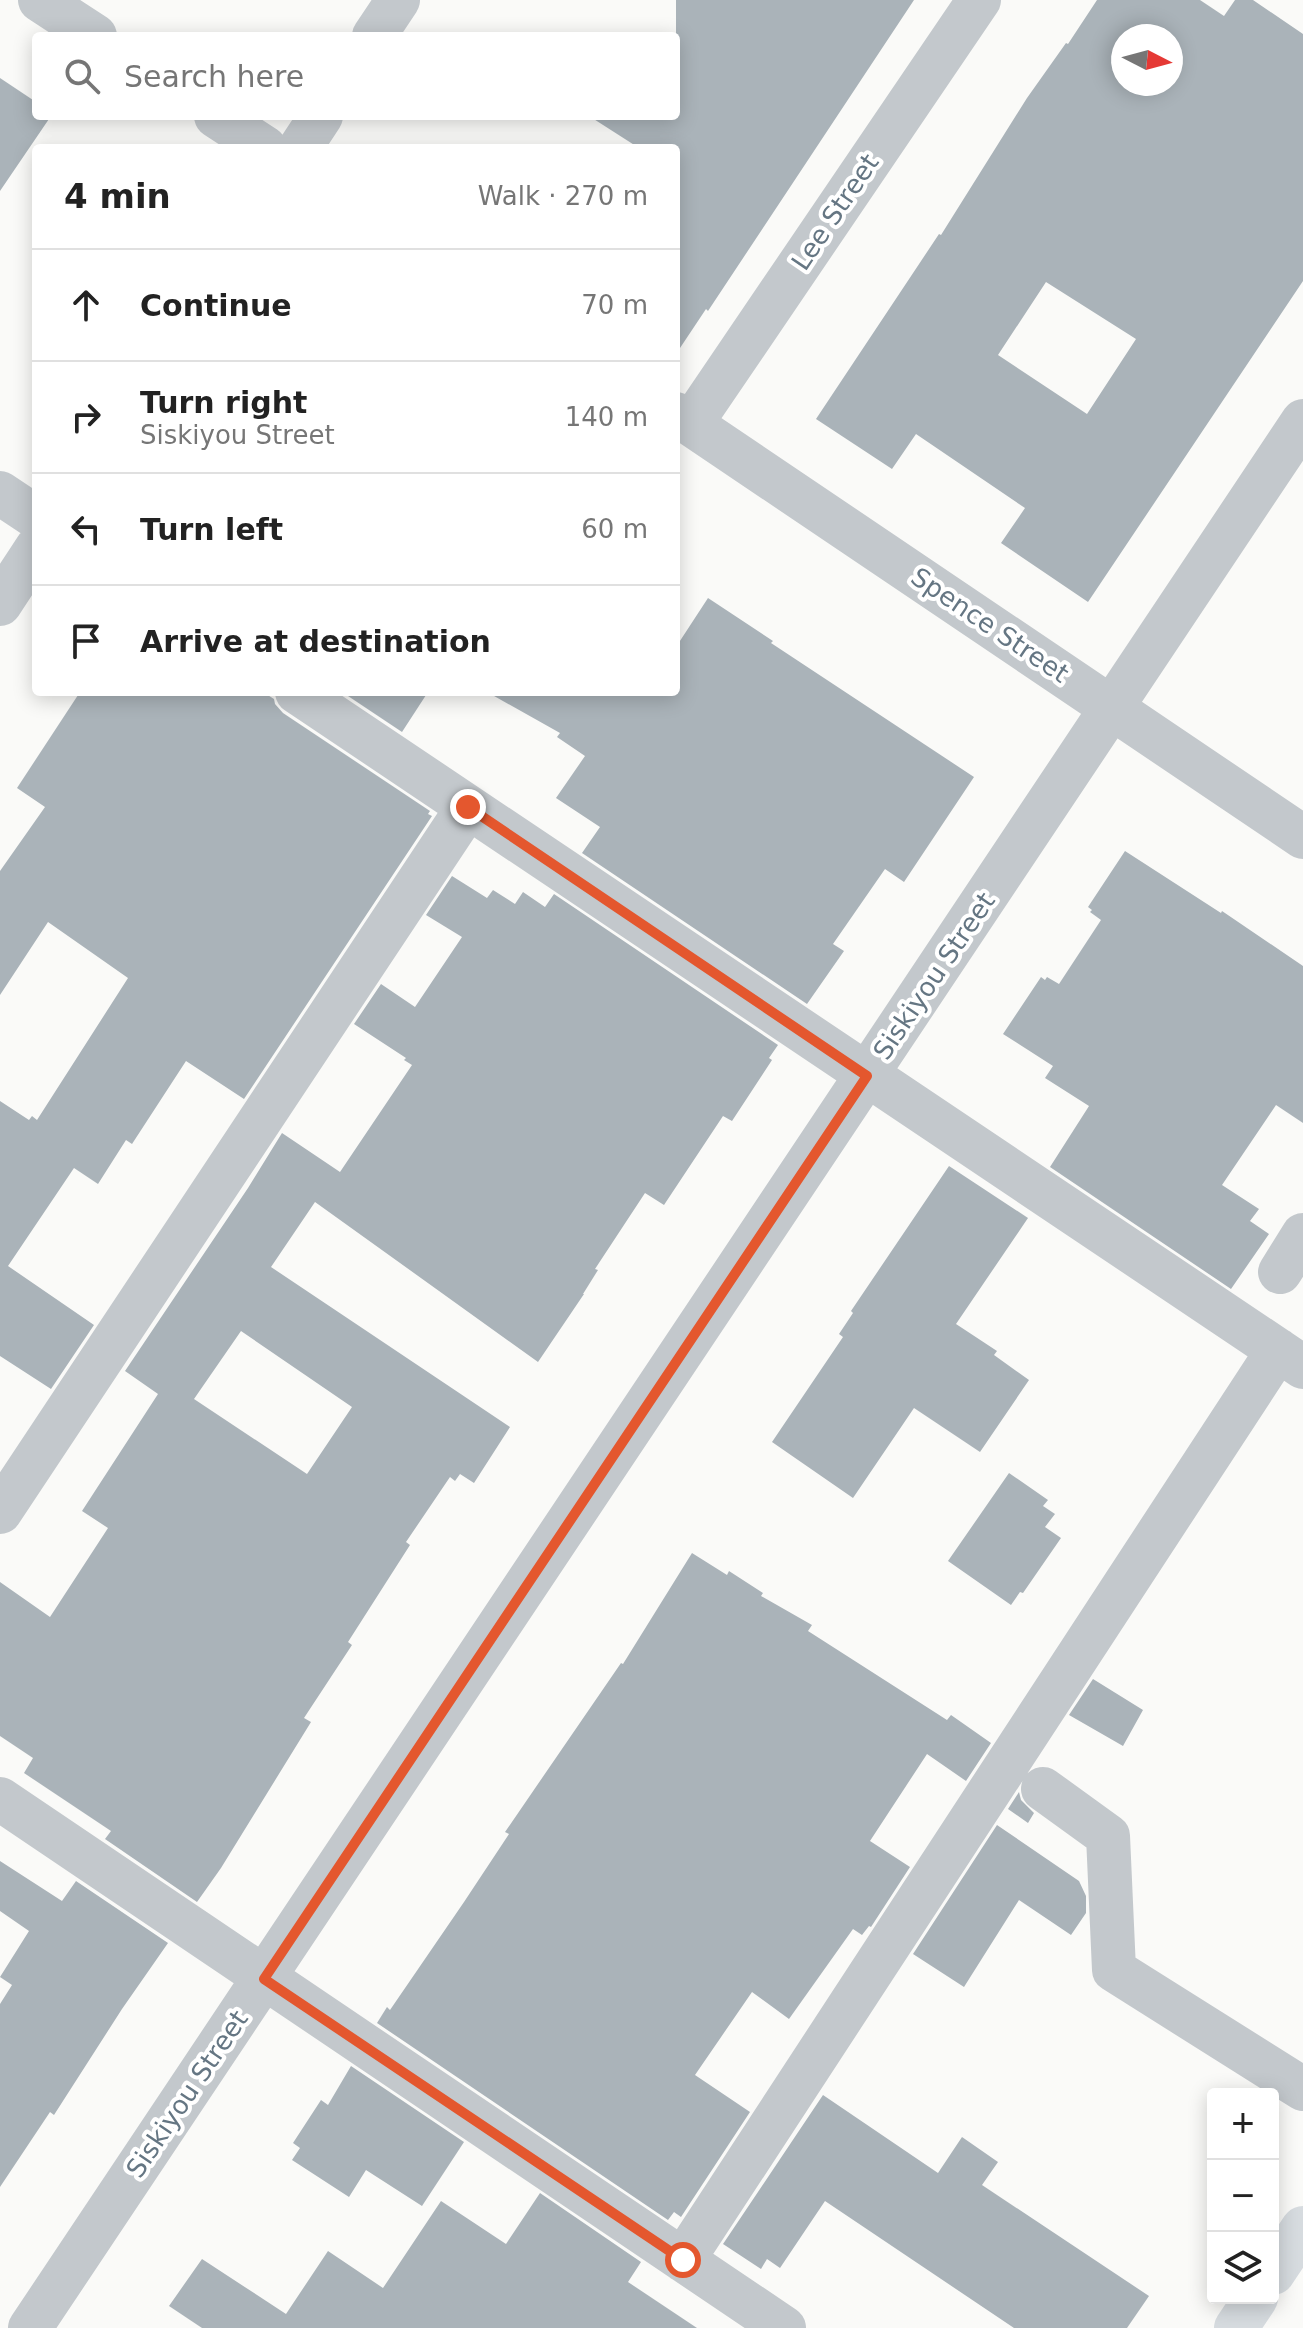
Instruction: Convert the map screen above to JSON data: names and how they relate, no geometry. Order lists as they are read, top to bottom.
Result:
{
  "streets": {
    "street": ["Lee Street", "Spence Street", "Siskiyou Street"]
  },
  "crossings": [
    ["Lee Street", "Spence Street"],
    ["Spence Street", "Siskiyou Street"]
  ],
  "north": "right",
  "page": {
    "search": "Search here",
    "heading": ["4 min", "Walk · 270 m"],
    "list": [
      ["Continue", "70 m"],
      ["Turn right", "Siskiyou Street", "140 m"],
      ["Turn left", "60 m"],
      "Arrive at destination"
    ],
    "map_buttons": ["+", "−"]
  }
}
